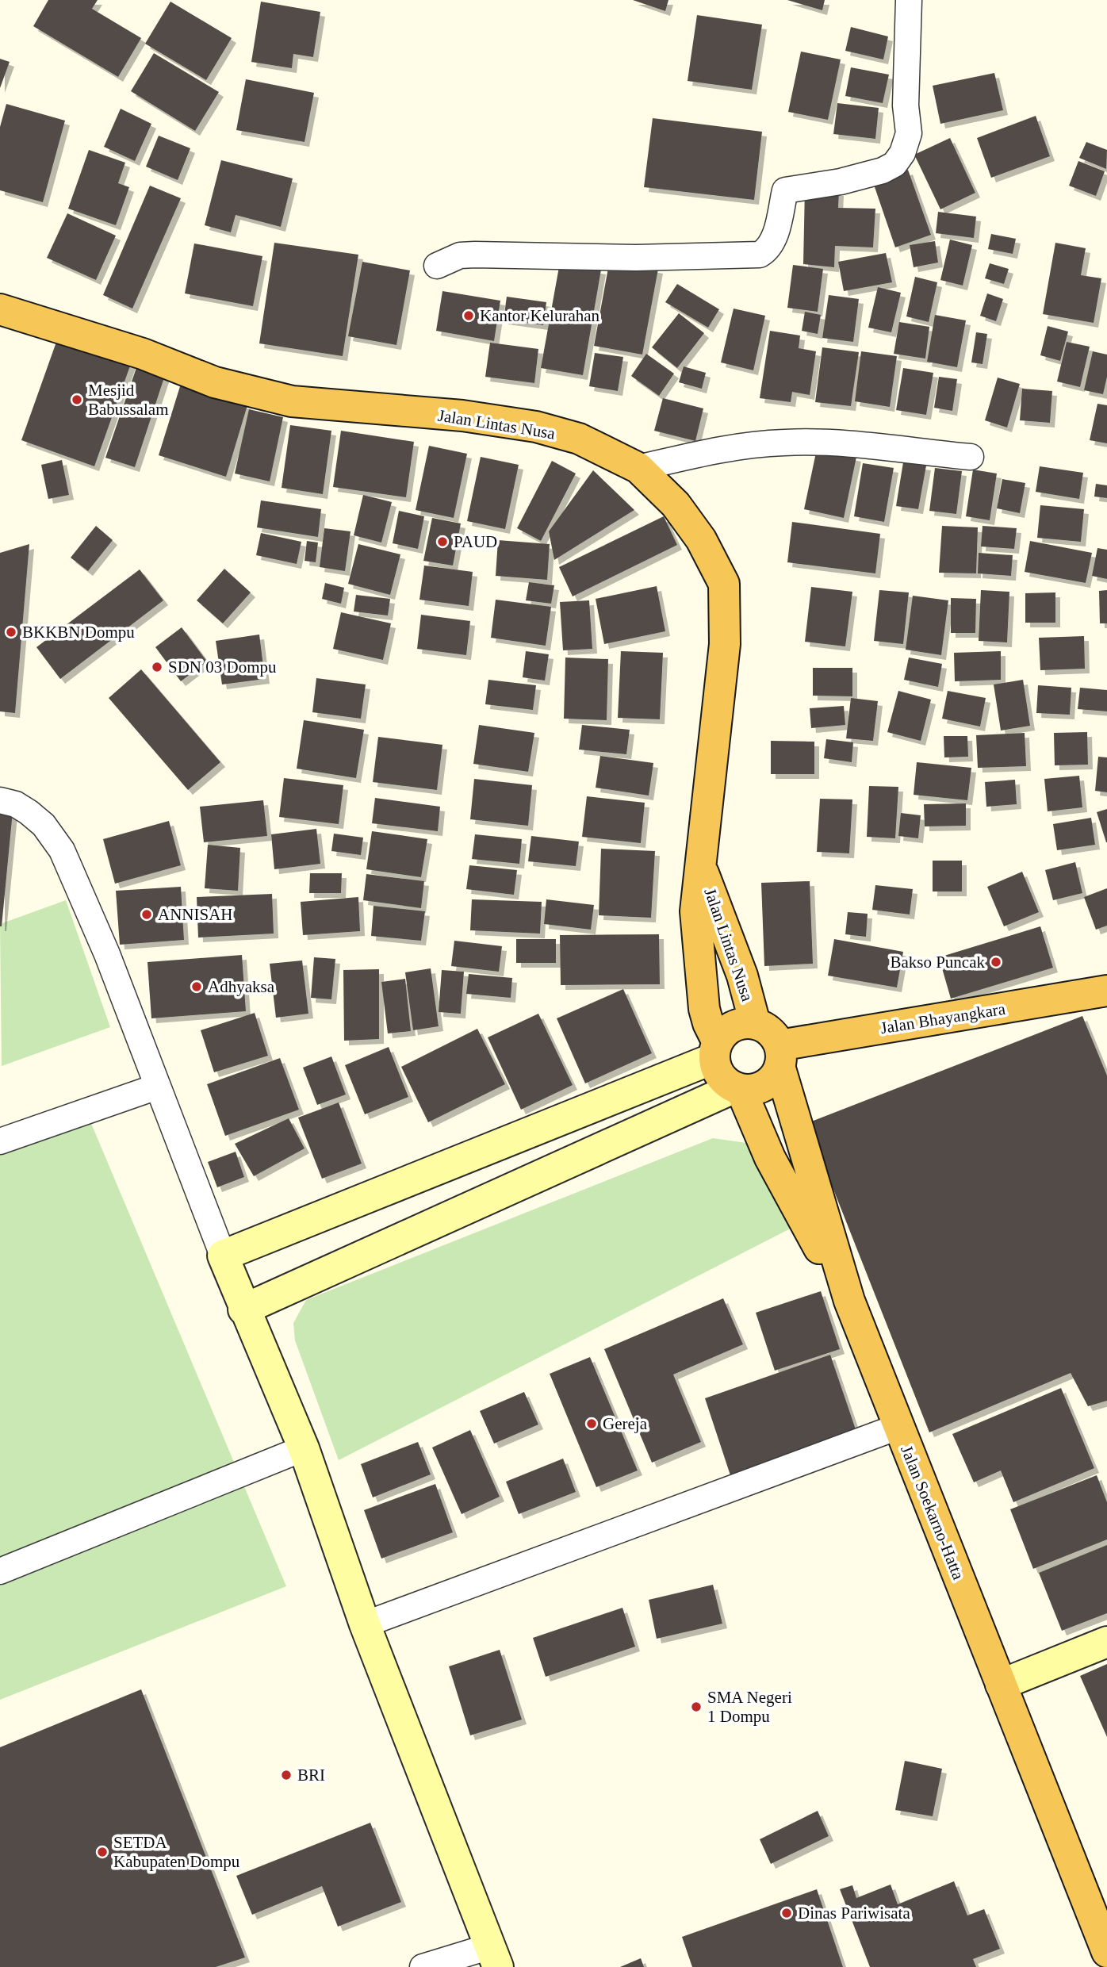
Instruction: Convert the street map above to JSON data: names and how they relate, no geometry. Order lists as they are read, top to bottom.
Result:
{
  "streets": {
    "highway": ["Jalan Lintas Nusa", "Jalan Bhayangkara", "Jalan Soekarno-Hatta"]
  },
  "crossings": [
    ["Jalan Lintas Nusa", "Jalan Bhayangkara"],
    ["Jalan Lintas Nusa", "Jalan Soekarno-Hatta"],
    ["Jalan Bhayangkara", "Jalan Soekarno-Hatta"]
  ],
  "places": [
    "Kantor Kelurahan",
    "Mesjid Babussalam",
    "PAUD",
    "BKKBN Dompu",
    "SDN 03 Dompu",
    "ANNISAH",
    "Bakso Puncak",
    "Adhyaksa",
    "Gereja",
    "SMA Negeri 1 Dompu",
    "BRI",
    "SETDA Kabupaten Dompu",
    "Dinas Pariwisata"
  ]
}
